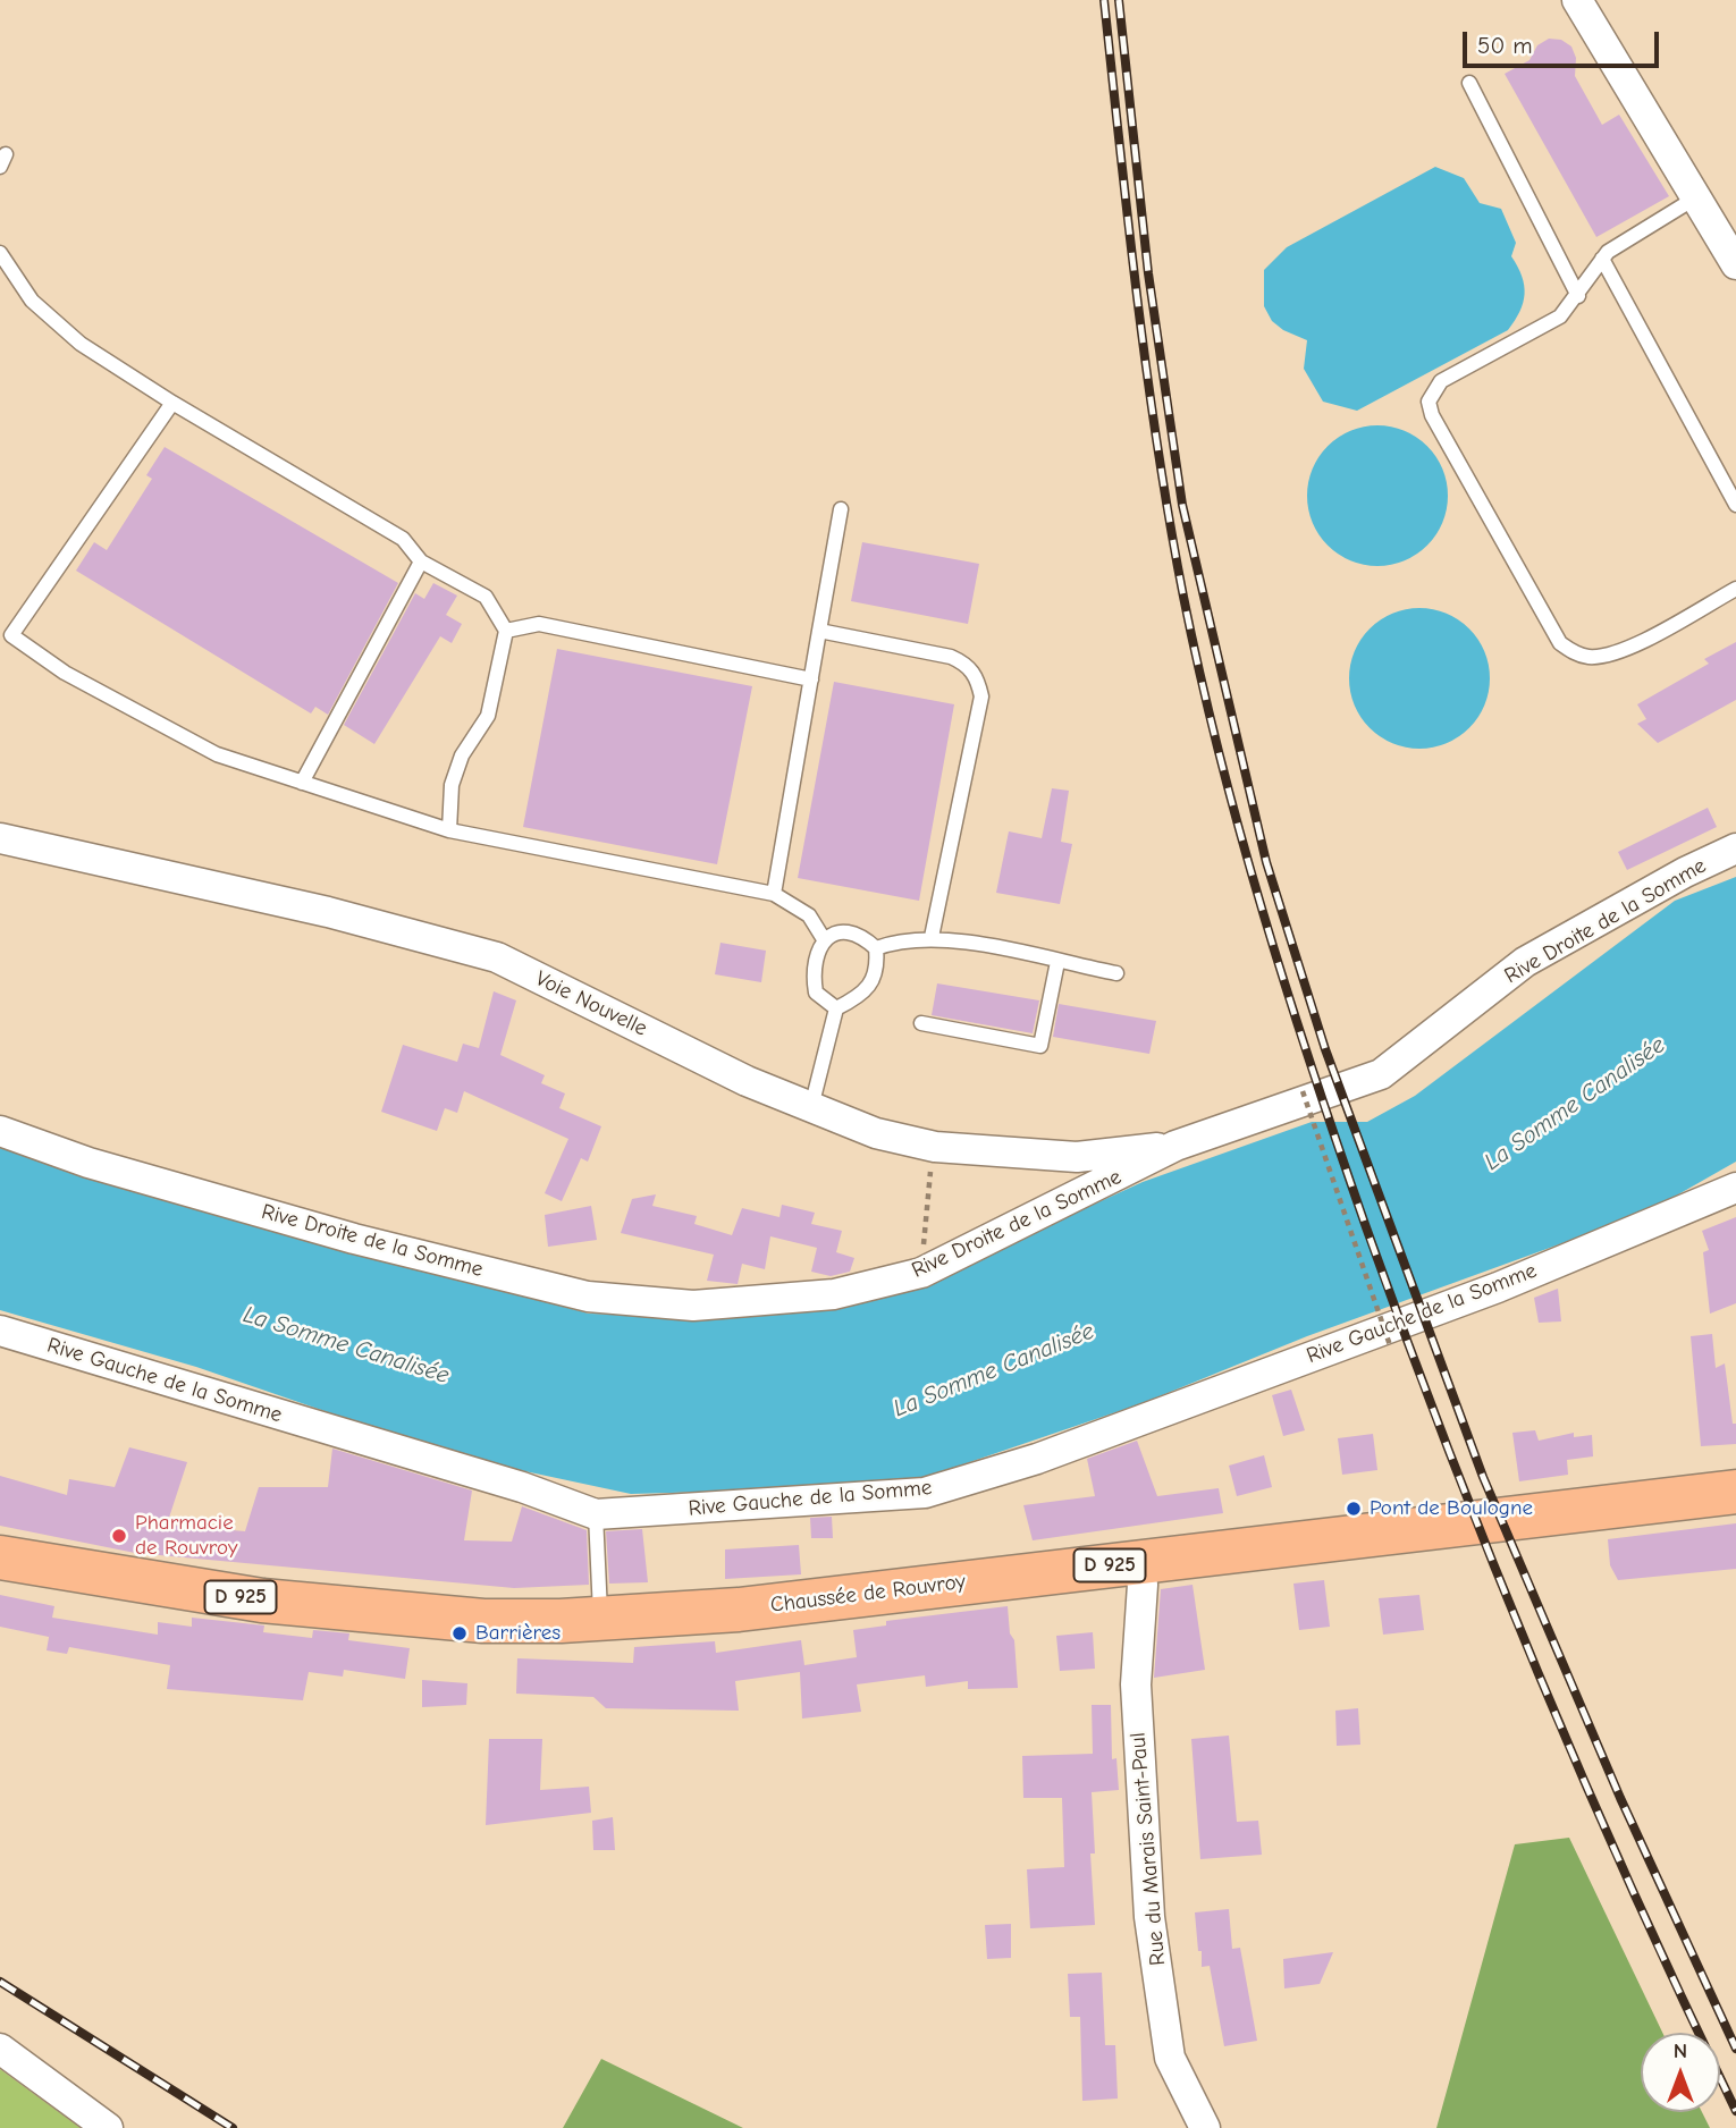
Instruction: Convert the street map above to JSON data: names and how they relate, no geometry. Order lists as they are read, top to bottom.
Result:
{
  "streets": {
    "main road": ["D 925", "Chaussée de Rouvroy"],
    "street": [
      "Rive Droite de la Somme",
      "Voie Nouvelle",
      "Rive Gauche de la Somme",
      "Rue du Marais Saint-Paul"
    ]
  },
  "crossings": [
    ["Rive Droite de la Somme", "Voie Nouvelle"],
    ["Chaussée de Rouvroy", "Rue du Marais Saint-Paul"]
  ],
  "water": ["La Somme Canalisée"],
  "places": ["Pont de Boulogne", "Pharmacie de Rouvroy", "Barrières"],
  "scale_bar": "50 m",
  "north": "top"
}
